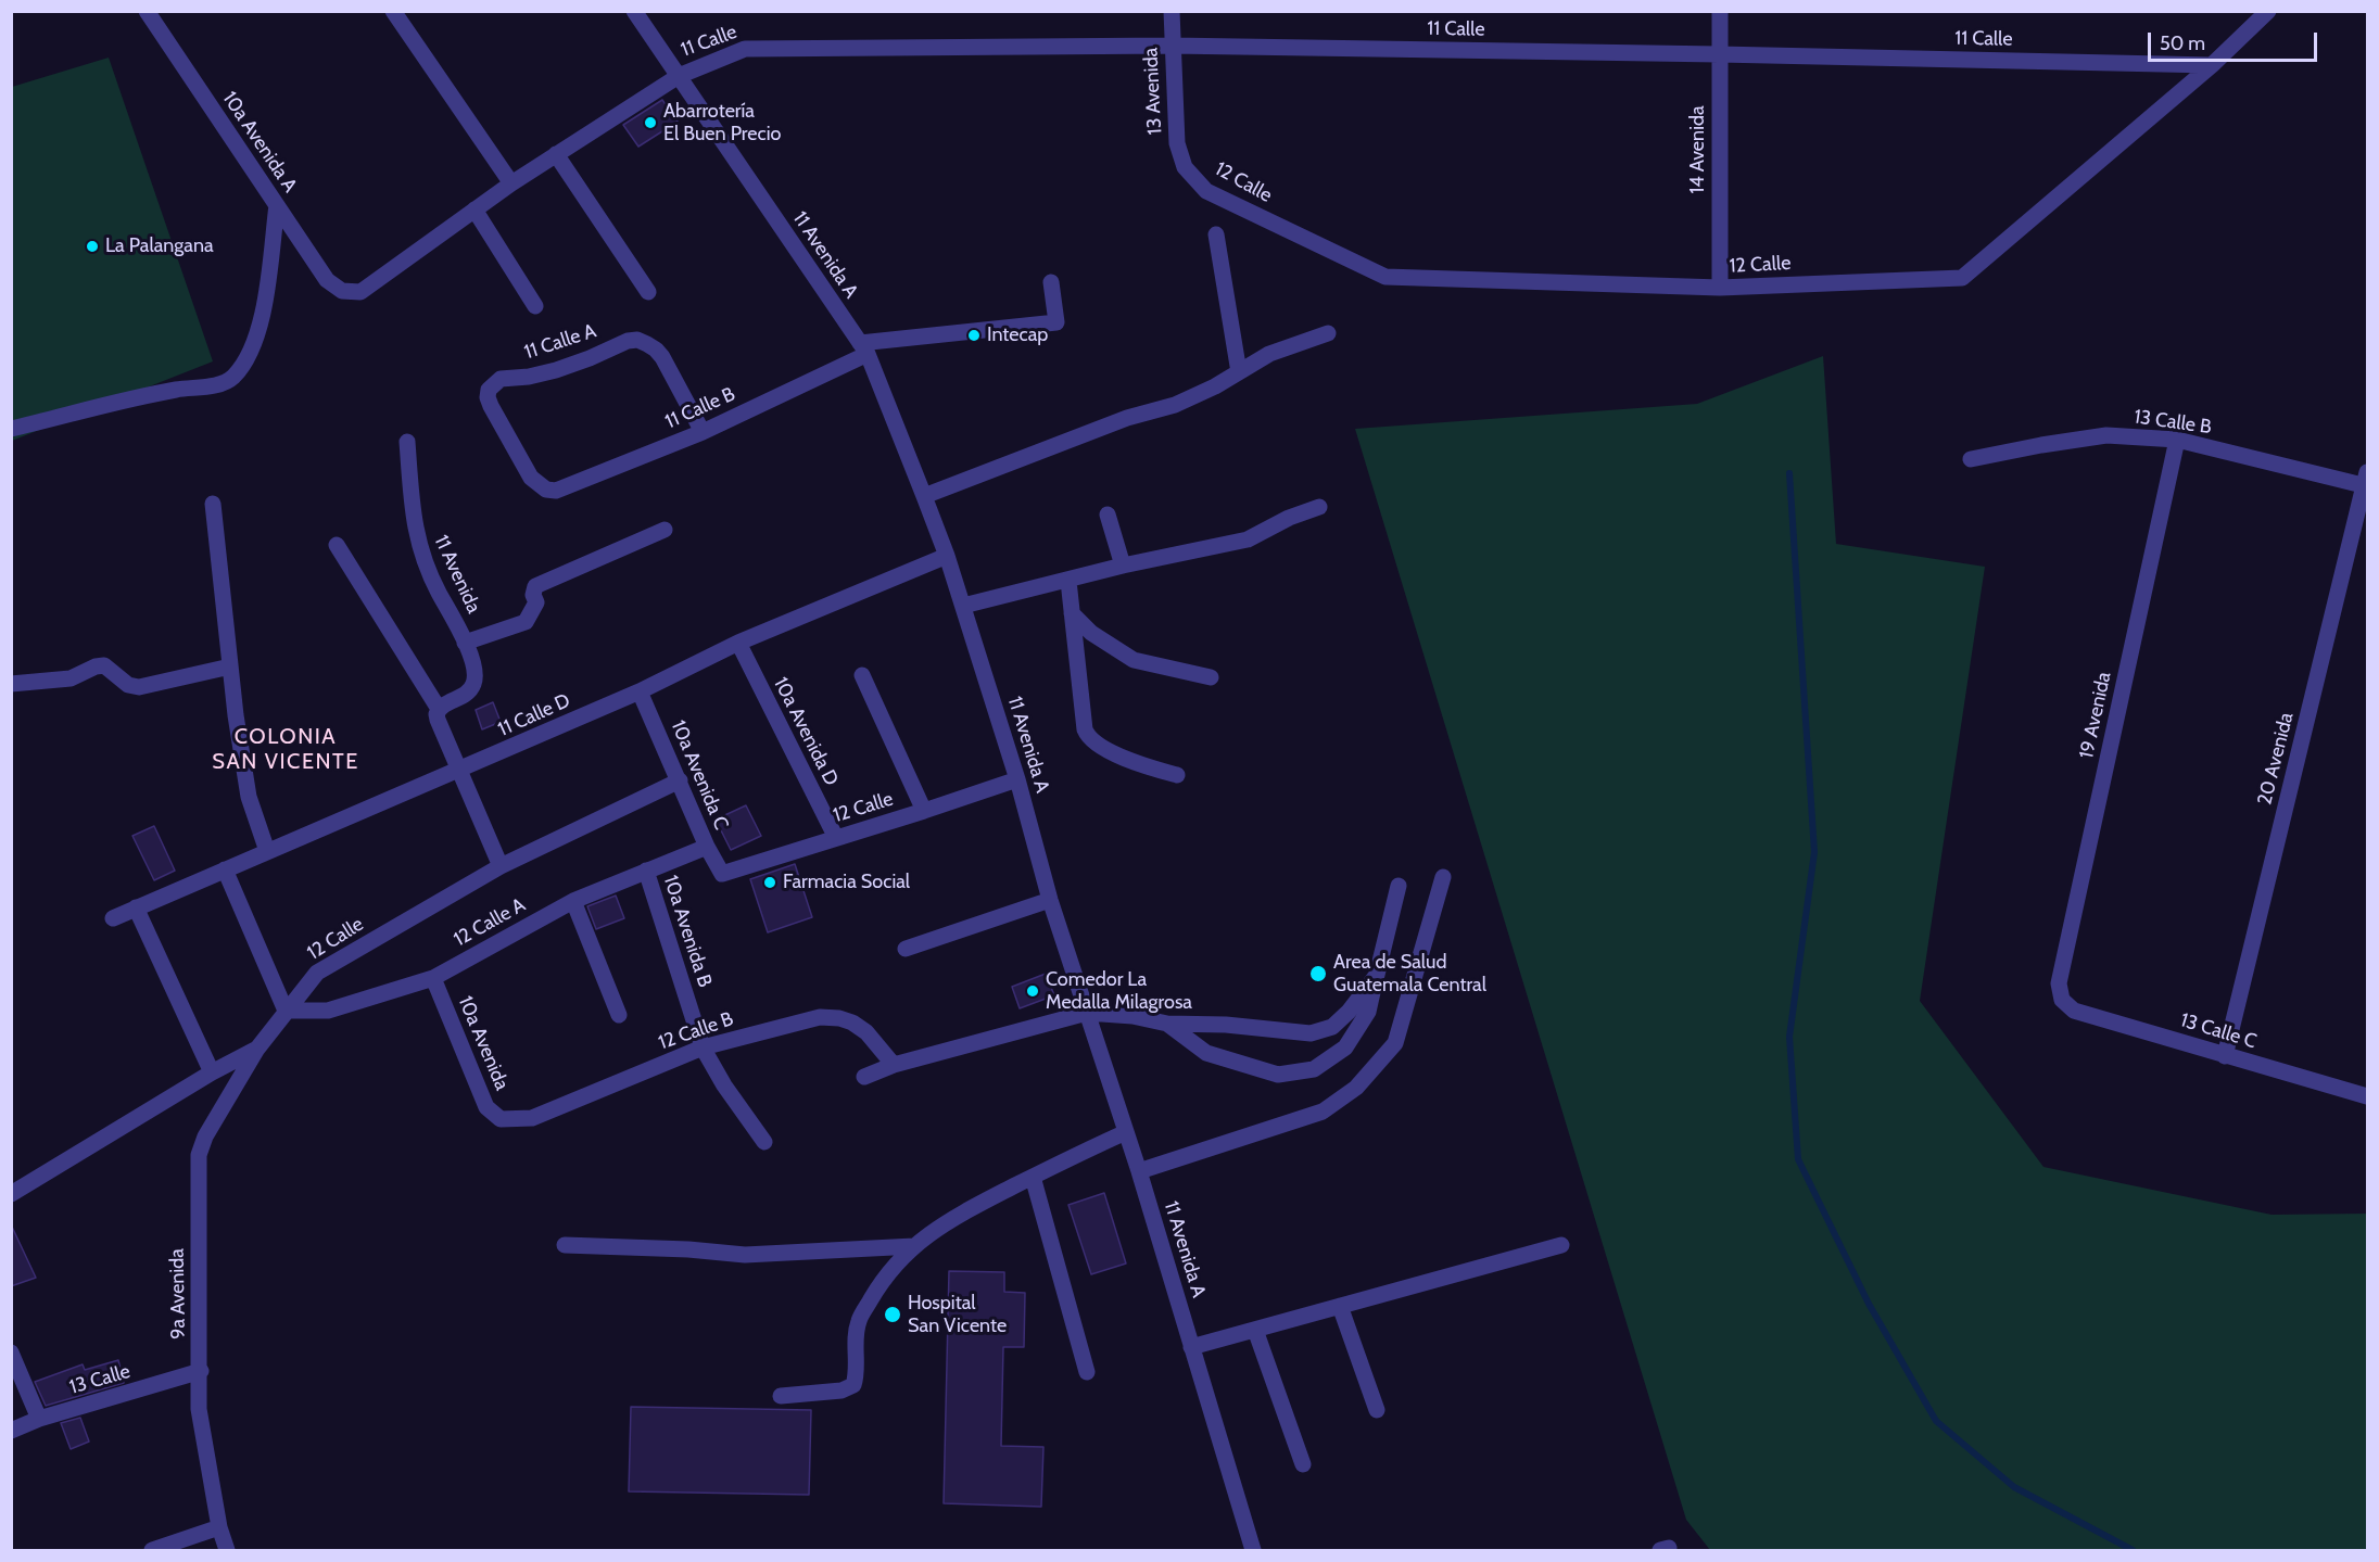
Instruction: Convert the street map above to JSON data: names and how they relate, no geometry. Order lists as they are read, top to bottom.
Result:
{
  "streets": {
    "street": [
      "11 Calle",
      "13 Avenida",
      "10a Avenida A",
      "14 Avenida",
      "12 Calle",
      "11 Avenida A",
      "11 Calle A",
      "11 Calle B",
      "13 Calle B",
      "11 Avenida",
      "11 Calle D",
      "19 Avenida",
      "10a Avenida D",
      "20 Avenida",
      "10a Avenida C",
      "12 Calle A",
      "10a Avenida B",
      "12 Calle B",
      "13 Calle C",
      "10a Avenida",
      "9a Avenida",
      "13 Calle"
    ]
  },
  "crossings": [
    ["11 Calle", "13 Avenida"],
    ["11 Calle", "10a Avenida A"],
    ["11 Calle", "14 Avenida"],
    ["11 Calle", "12 Calle"],
    ["11 Calle", "11 Avenida A"],
    ["13 Avenida", "12 Calle"],
    ["14 Avenida", "12 Calle"],
    ["12 Calle", "11 Avenida A"],
    ["12 Calle", "10a Avenida D"],
    ["12 Calle", "10a Avenida C"],
    ["12 Calle", "12 Calle A"],
    ["12 Calle", "9a Avenida"],
    ["11 Avenida A", "11 Calle B"],
    ["11 Avenida A", "11 Calle D"],
    ["11 Calle A", "11 Calle B"],
    ["13 Calle B", "19 Avenida"],
    ["13 Calle B", "20 Avenida"],
    ["11 Calle D", "10a Avenida D"],
    ["11 Calle D", "10a Avenida C"],
    ["19 Avenida", "13 Calle C"],
    ["20 Avenida", "13 Calle C"],
    ["10a Avenida C", "12 Calle A"],
    ["12 Calle A", "10a Avenida B"],
    ["12 Calle A", "10a Avenida"],
    ["10a Avenida B", "12 Calle B"],
    ["12 Calle B", "10a Avenida"],
    ["9a Avenida", "13 Calle"]
  ],
  "districts": ["COLONIA SAN VICENTE"],
  "places": [
    "Abarrotería El Buen Precio",
    "La Palangana",
    "Intecap",
    "Farmacia Social",
    "Area de Salud Guatemala Central",
    "Comedor La Medalla Milagrosa",
    "Hospital San Vicente"
  ],
  "scale_bar": "50 m"
}
